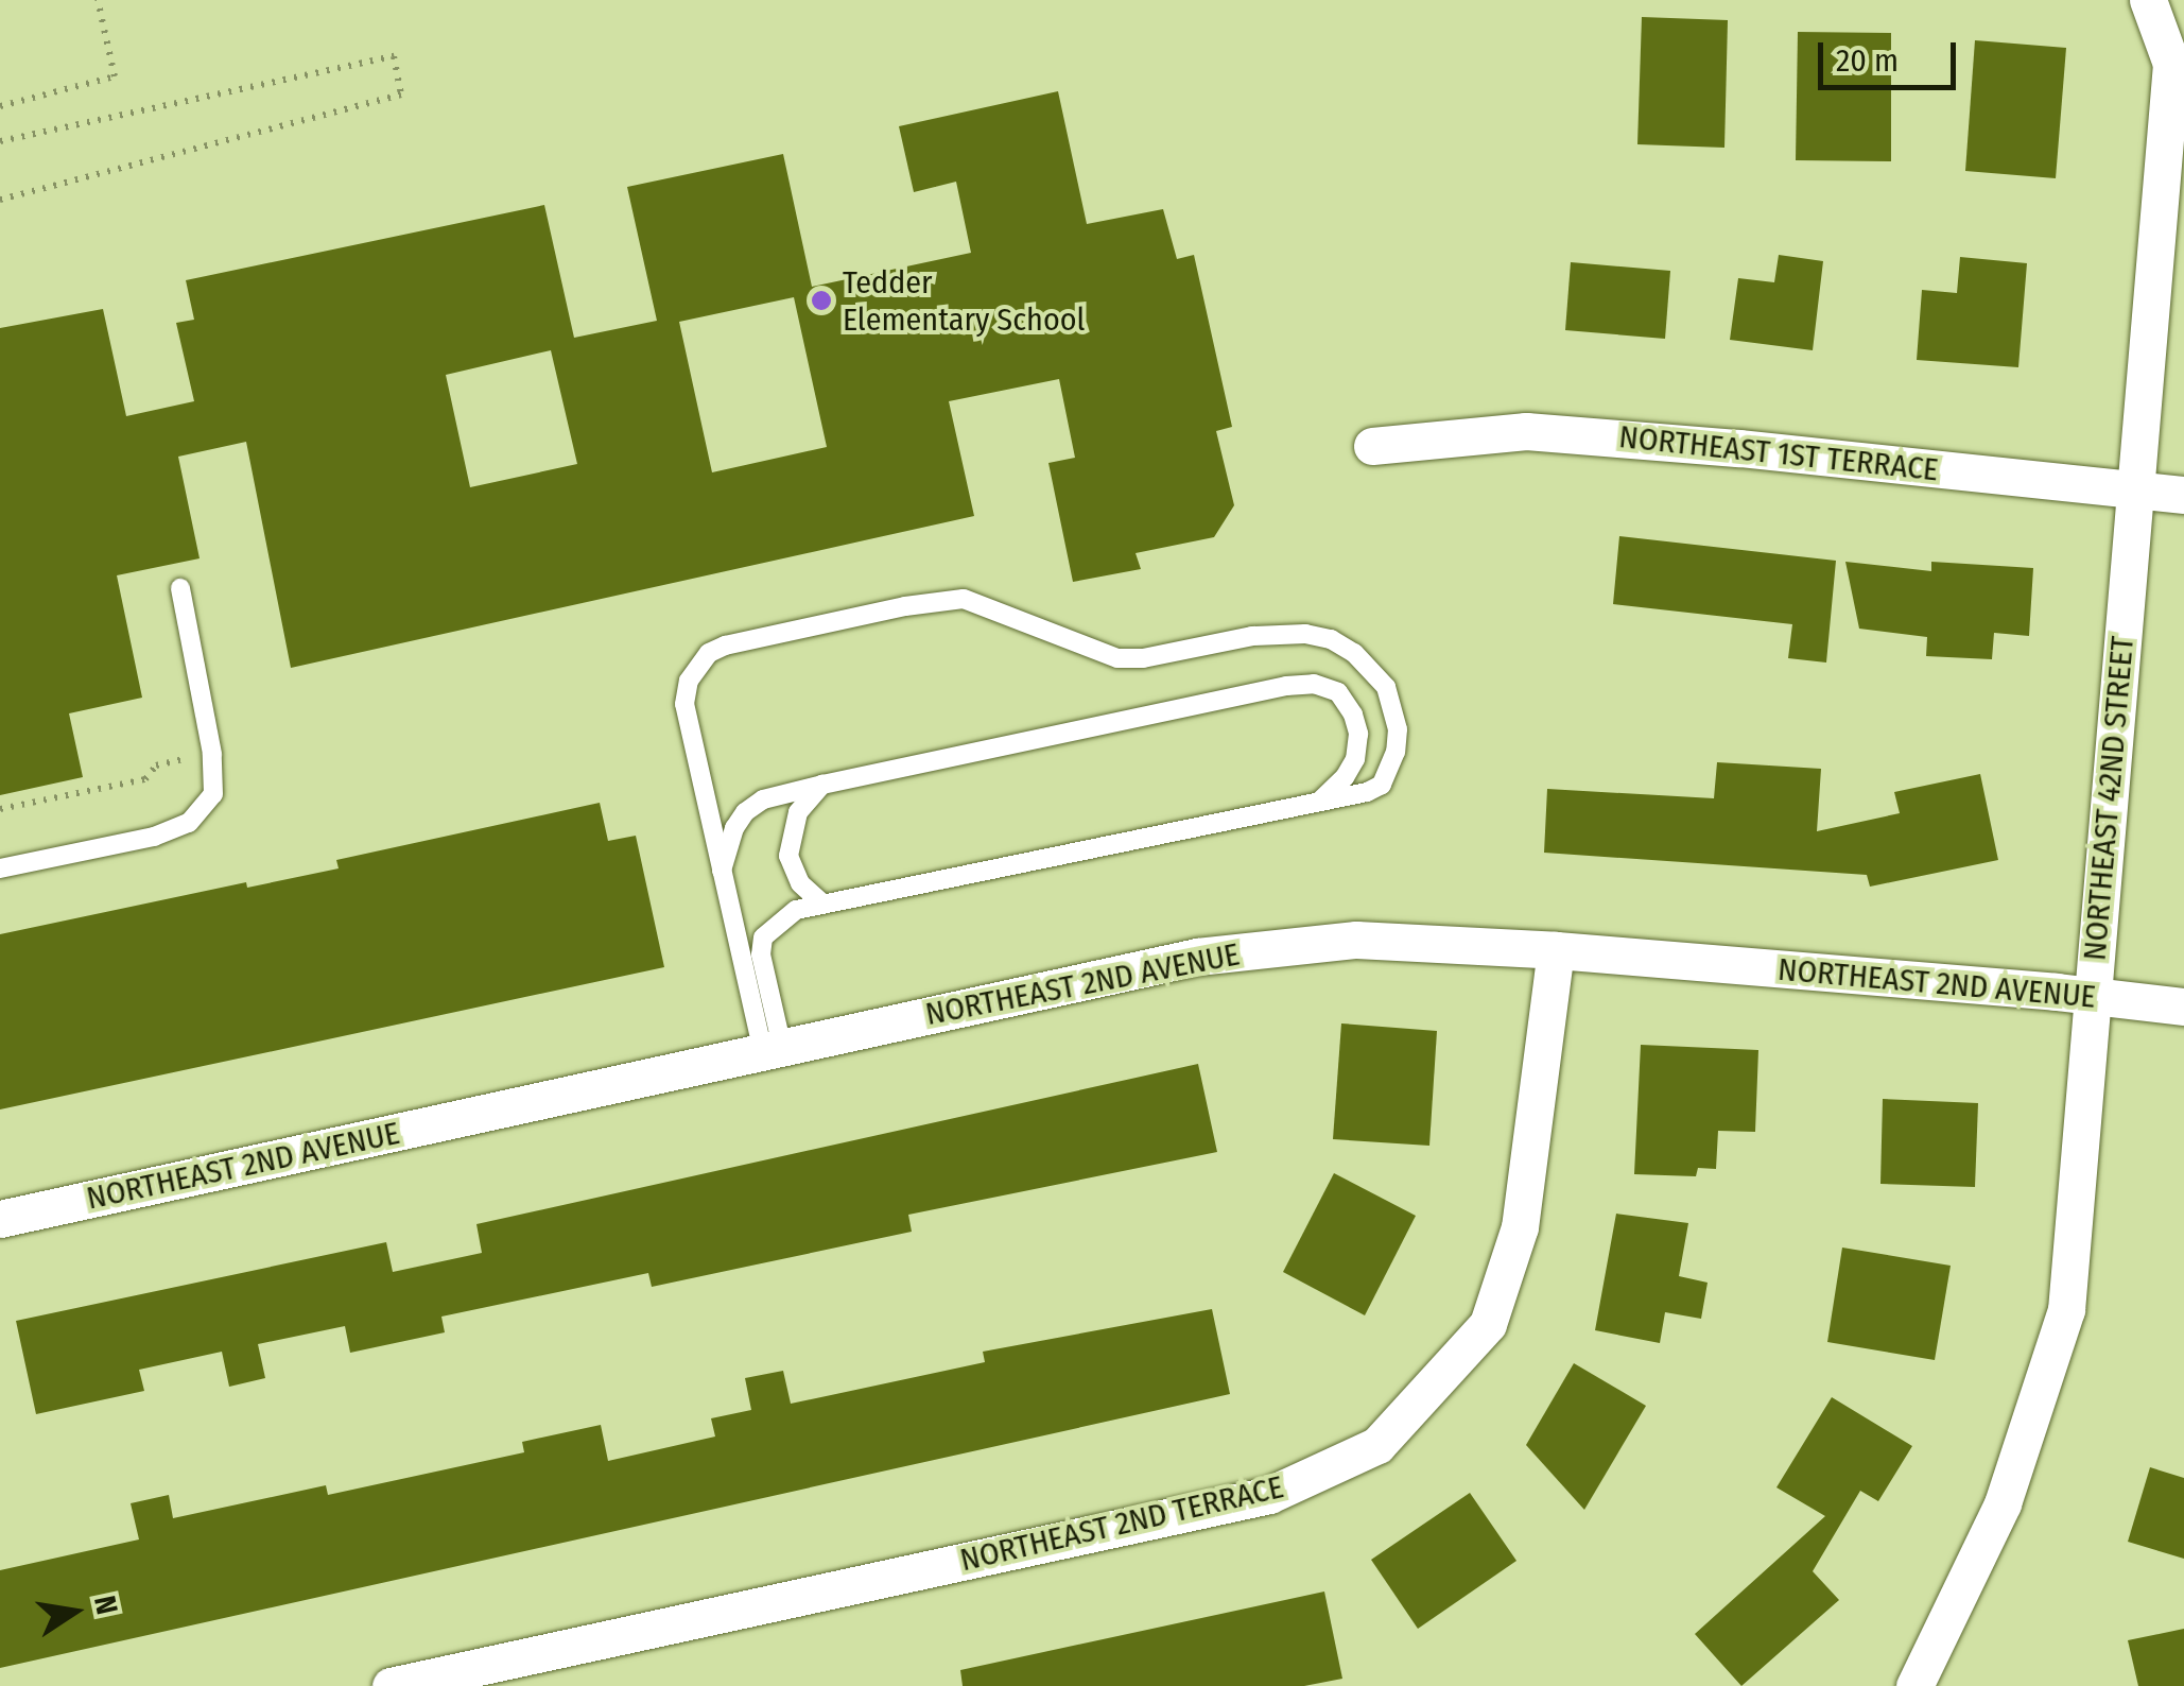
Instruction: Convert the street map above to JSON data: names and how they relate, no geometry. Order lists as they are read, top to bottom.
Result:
{
  "streets": {
    "street": [
      "NORTHEAST 1ST TERRACE",
      "NORTHEAST 42ND STREET",
      "NORTHEAST 2ND AVENUE",
      "NORTHEAST 2ND TERRACE"
    ]
  },
  "crossings": [
    ["NORTHEAST 1ST TERRACE", "NORTHEAST 42ND STREET"],
    ["NORTHEAST 42ND STREET", "NORTHEAST 2ND AVENUE"],
    ["NORTHEAST 2ND AVENUE", "NORTHEAST 2ND TERRACE"]
  ],
  "places": ["Tedder Elementary School"],
  "scale_bar": "20 m",
  "north": "right"
}
